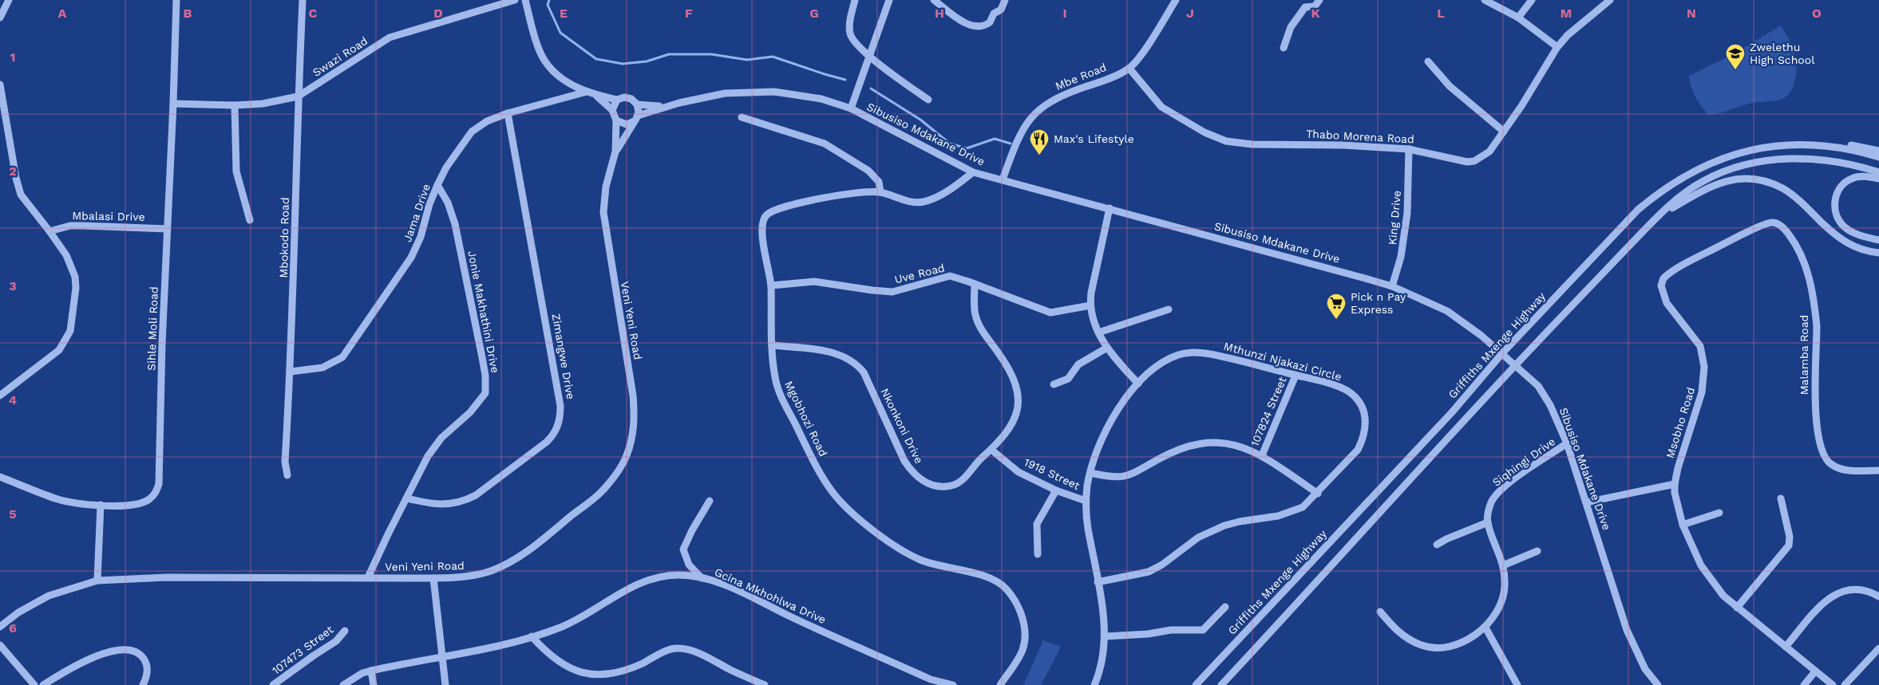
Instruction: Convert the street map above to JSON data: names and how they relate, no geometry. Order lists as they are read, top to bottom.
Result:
{
  "streets": {
    "street": [
      "Swazi Road",
      "Mbe Road",
      "Sibusiso Mdakane Drive",
      "Thabo Morena Road",
      "Jama Drive",
      "Mbalasi Drive",
      "King Drive",
      "Mbokodo Road",
      "Uve Road",
      "Jonie Makhathini Drive",
      "Veni Yeni Road",
      "Sihle Moli Road",
      "Griffiths Mxenge Highway",
      "Malamba Road",
      "Zimangwe Drive",
      "Mthunzi Njakazi Circle",
      "107824 Street",
      "Mgobhozi Road",
      "Msobho Road",
      "Nkonkoni Drive",
      "Siqhingi Drive",
      "1918 Street",
      "Gcina Mkhohlwa Drive",
      "107473 Street"
    ]
  },
  "crossings": [
    ["Swazi Road", "Mbokodo Road"],
    ["Swazi Road", "Sihle Moli Road"],
    ["Mbe Road", "Sibusiso Mdakane Drive"],
    ["Mbe Road", "Thabo Morena Road"],
    ["Sibusiso Mdakane Drive", "King Drive"],
    ["Sibusiso Mdakane Drive", "Veni Yeni Road"],
    ["Sibusiso Mdakane Drive", "Griffiths Mxenge Highway"],
    ["Sibusiso Mdakane Drive", "Mgobhozi Road"],
    ["Sibusiso Mdakane Drive", "Siqhingi Drive"],
    ["Thabo Morena Road", "King Drive"],
    ["Jama Drive", "Mbokodo Road"],
    ["Jama Drive", "Jonie Makhathini Drive"],
    ["Jama Drive", "Zimangwe Drive"],
    ["Mbalasi Drive", "Sihle Moli Road"],
    ["Uve Road", "Mgobhozi Road"],
    ["Uve Road", "Nkonkoni Drive"],
    ["Jonie Makhathini Drive", "Veni Yeni Road"],
    ["Jonie Makhathini Drive", "Zimangwe Drive"],
    ["Malamba Road", "Msobho Road"],
    ["Mthunzi Njakazi Circle", "107824 Street"],
    ["Mthunzi Njakazi Circle", "1918 Street"],
    ["Mgobhozi Road", "Nkonkoni Drive"],
    ["Nkonkoni Drive", "1918 Street"]
  ],
  "places": {
    "school or university": ["Zwelethu High School"],
    "restaurant": ["Max's Lifestyle"],
    "supermarket": ["Pick n Pay Express"]
  },
  "grid": {
    "columns": [
      "A",
      "B",
      "C",
      "D",
      "E",
      "F",
      "G",
      "H",
      "I",
      "J",
      "K",
      "L",
      "M",
      "N",
      "O"
    ],
    "rows": [
      "1",
      "2",
      "3",
      "4",
      "5",
      "6"
    ]
  }
}
